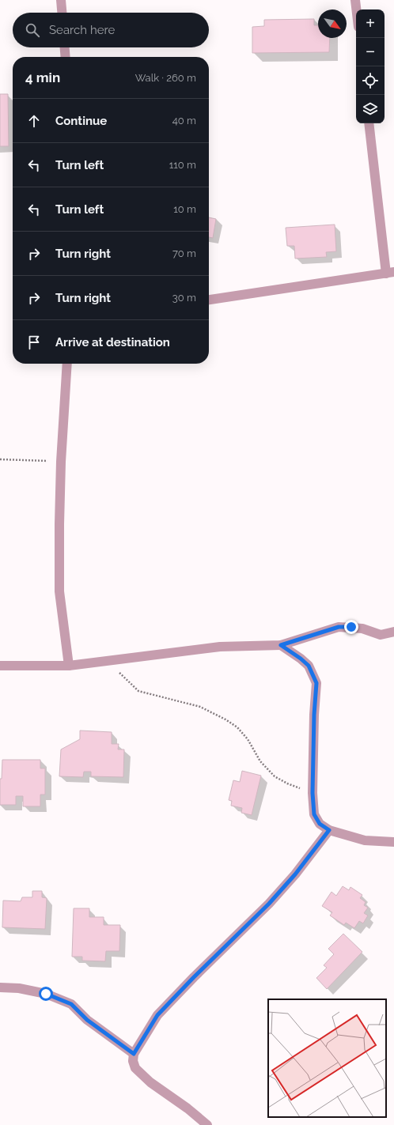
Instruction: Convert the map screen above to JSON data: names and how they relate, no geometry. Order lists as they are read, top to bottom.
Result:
{
  "north": "bottom right",
  "page": {
    "map_buttons": ["+", "−"],
    "search": "Search here",
    "heading": ["4 min", "Walk · 260 m"],
    "list": [
      ["Continue", "40 m"],
      ["Turn left", "110 m"],
      ["Turn left", "10 m"],
      ["Turn right", "70 m"],
      ["Turn right", "30 m"],
      "Arrive at destination"
    ]
  }
}
